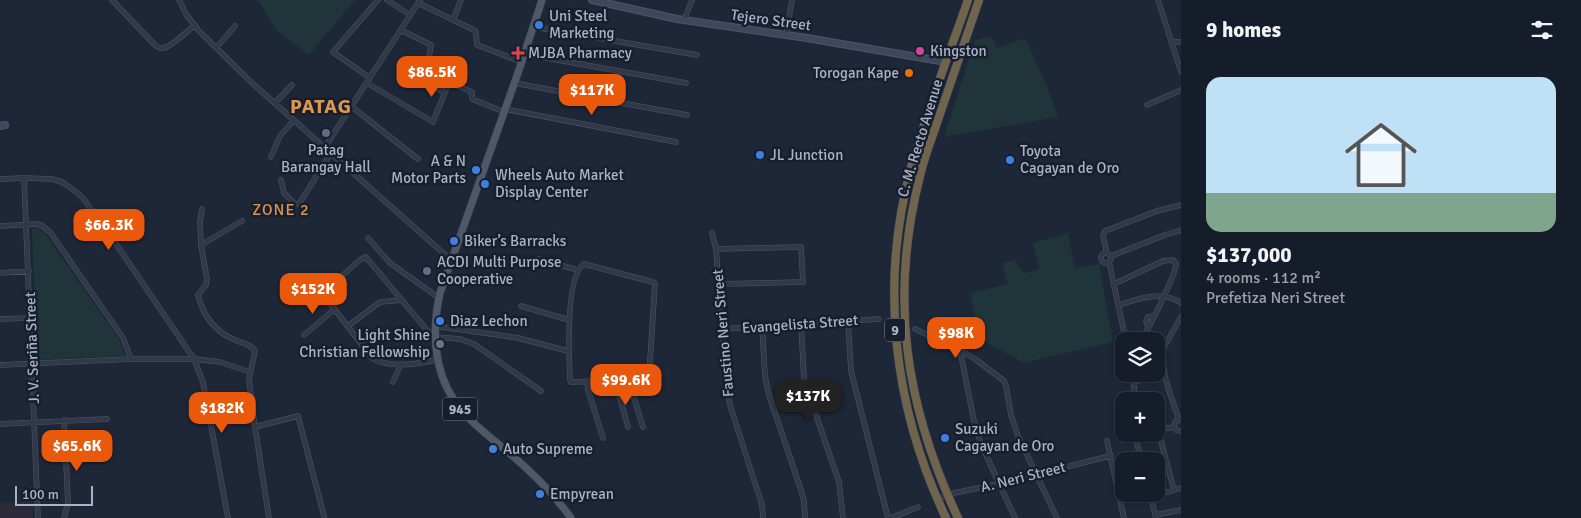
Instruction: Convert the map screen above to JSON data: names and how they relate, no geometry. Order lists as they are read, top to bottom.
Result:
{
  "streets": {
    "highway": ["C. M. Recto Avenue", "9"],
    "main road": ["Tejero Street", "945"],
    "street": [
      "Evangelista Street",
      "Faustino Neri Street",
      "J. V. Seriña Street",
      "A. Neri Street"
    ]
  },
  "crossings": [
    ["Tejero Street", "C. M. Recto Avenue"],
    ["C. M. Recto Avenue", "A. Neri Street"],
    ["Evangelista Street", "Faustino Neri Street"]
  ],
  "districts": ["PATAG", "ZONE 2"],
  "places": {
    "other": [
      "Uni Steel Marketing",
      "Kingston",
      "Torogan Kape",
      "Patag Barangay Hall",
      "JL Junction",
      "Toyota Cagayan de Oro",
      "A & N Motor Parts",
      "Wheels Auto Market Display Center",
      "Biker’s Barracks",
      "ACDI Multi Purpose Cooperative",
      "Diaz Lechon",
      "Light Shine Christian Fellowship",
      "Suzuki Cagayan de Oro",
      "Auto Supreme",
      "Empyrean"
    ],
    "health": ["MJBA Pharmacy"]
  },
  "scale_bar": "100 m",
  "page": {
    "heading": "9 homes",
    "price": [
      "$86.5K",
      "$117K",
      "$66.3K",
      "$152K",
      "$98K",
      "$99.6K",
      "$137K",
      "$182K",
      "$65.6K"
    ],
    "list": [
      {
        "name": "$137,000",
        "note": "4 rooms · 112 m² · Prefetiza Neri Street"
      }
    ],
    "map_buttons": ["+", "−"],
    "scale": "100 m"
  }
}
